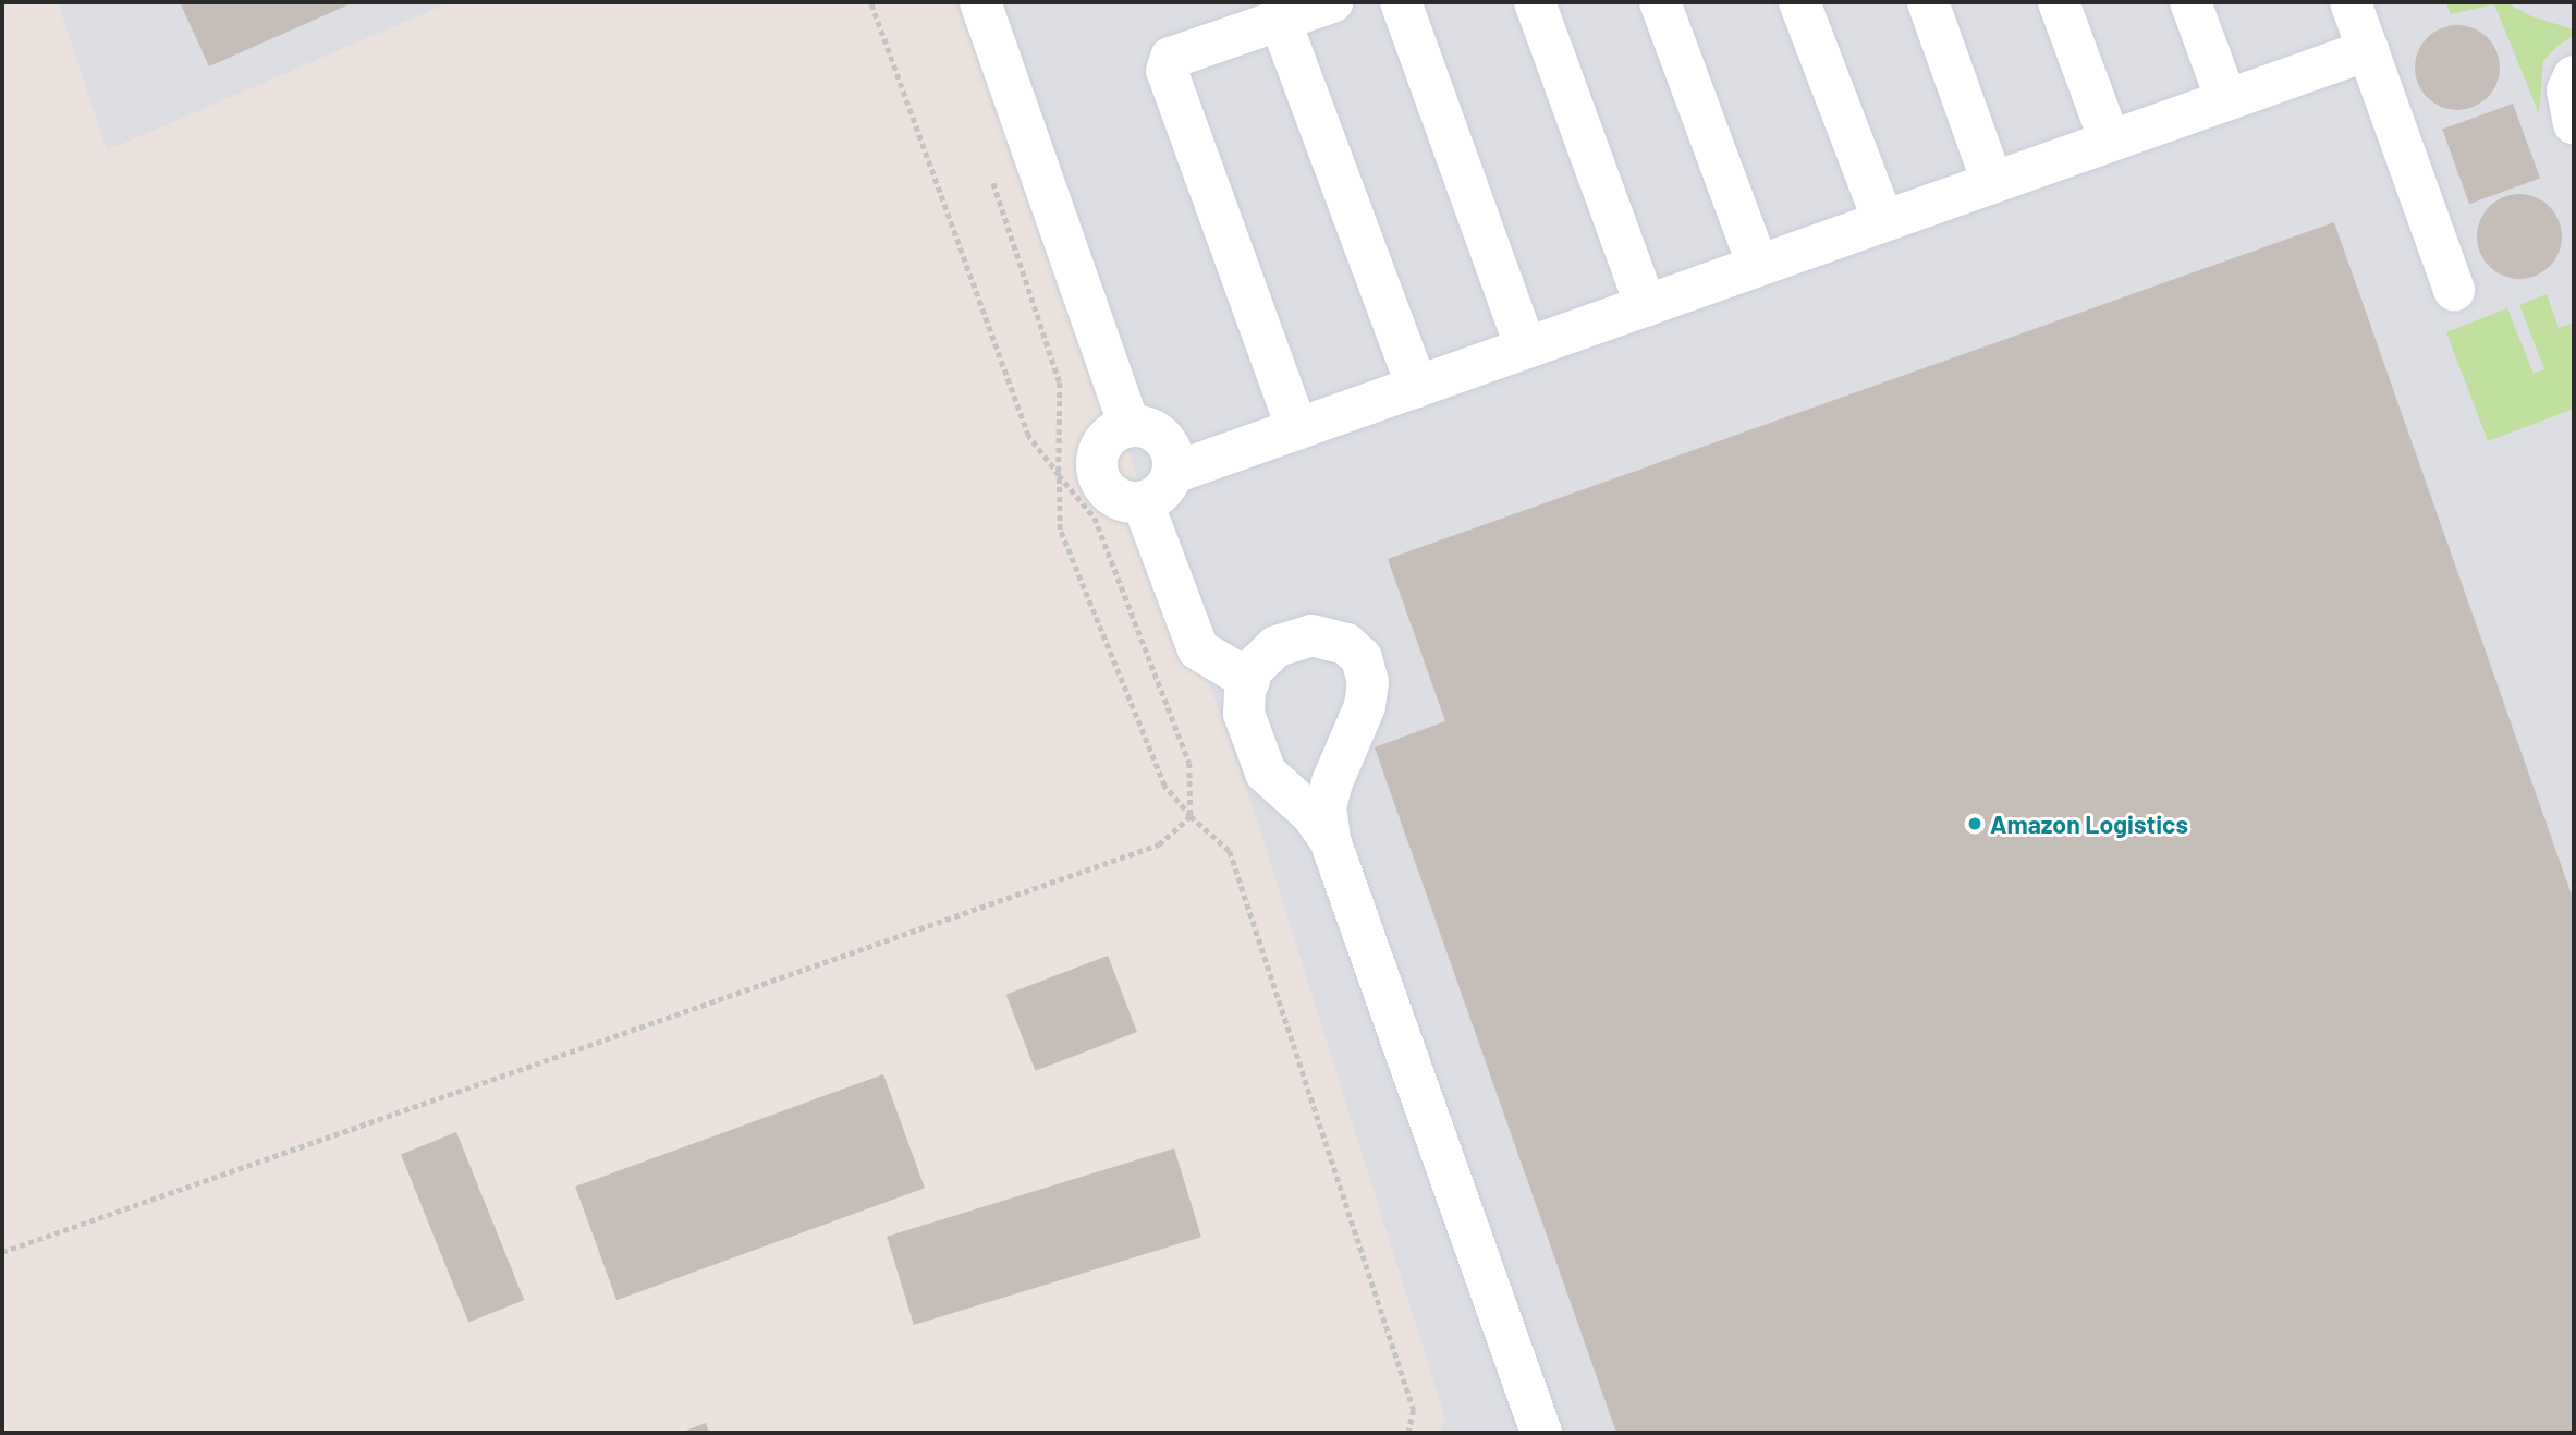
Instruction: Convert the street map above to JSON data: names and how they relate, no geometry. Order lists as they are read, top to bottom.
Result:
{
  "places": ["Amazon Logistics"]
}
